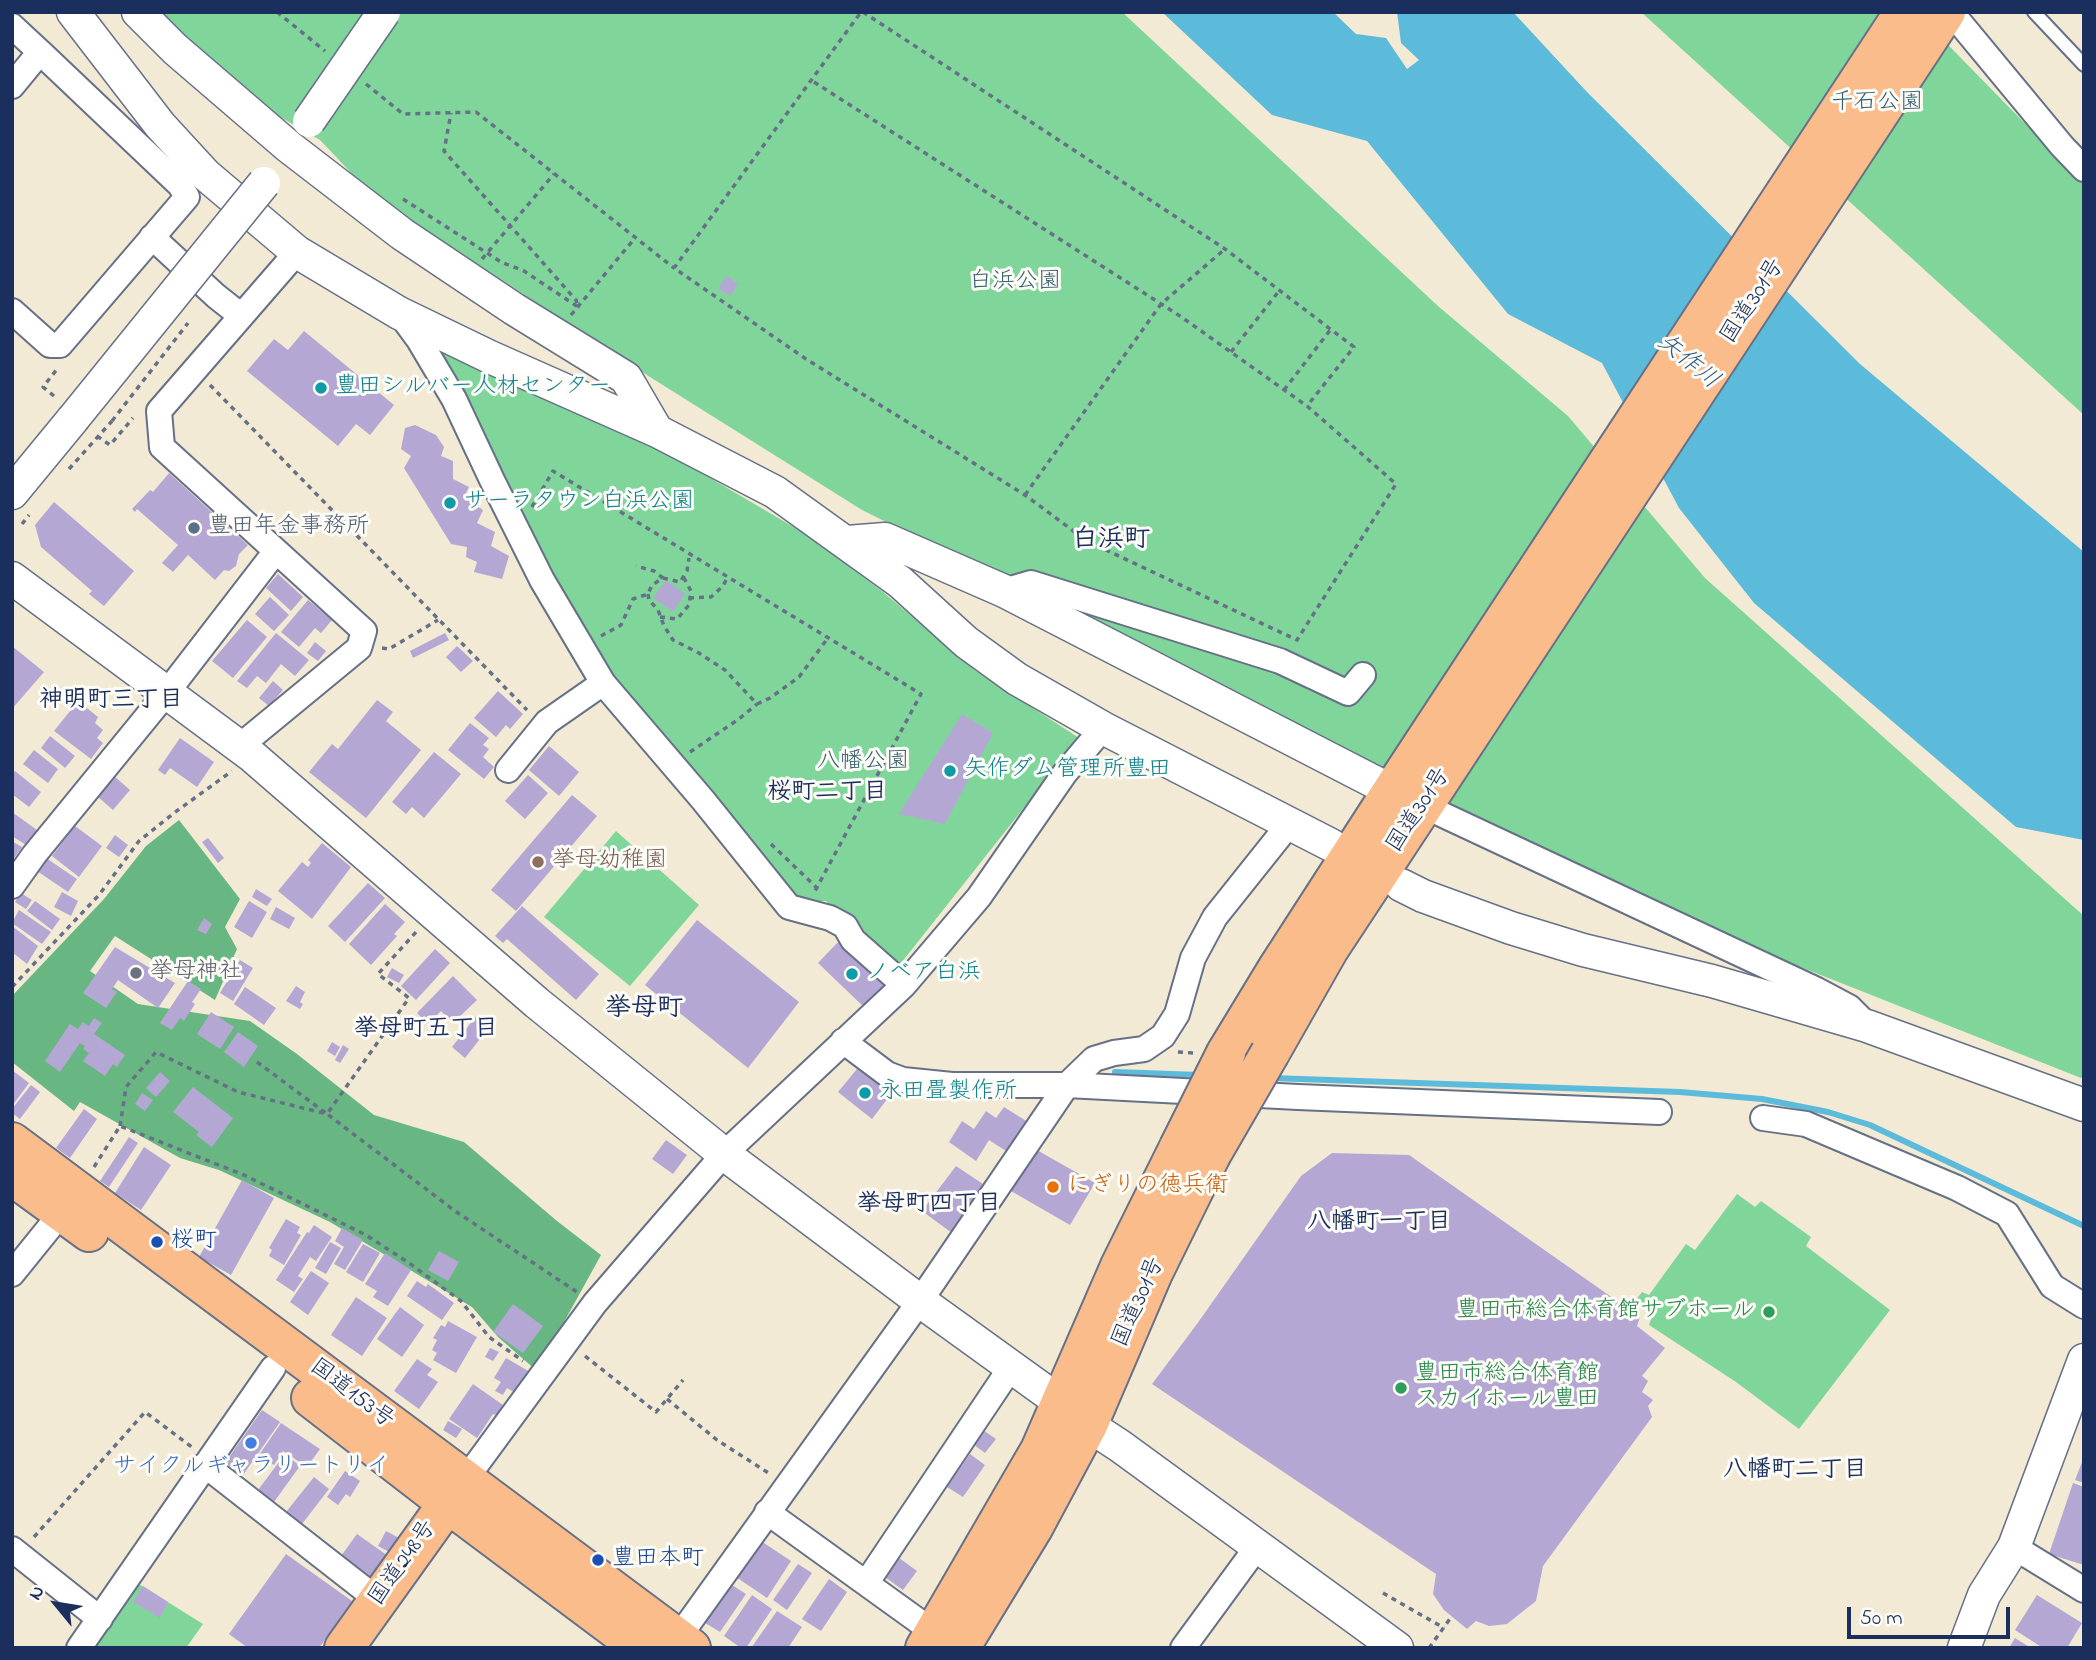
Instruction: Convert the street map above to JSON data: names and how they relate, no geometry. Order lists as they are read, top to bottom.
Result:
{
  "streets": {
    "highway": ["国道301号", "国道153号", "国道248号"]
  },
  "crossings": [
    ["国道153号", "国道248号"]
  ],
  "districts": [
    "白浜町",
    "神明町三丁目",
    "桜町二丁目",
    "挙母町",
    "挙母町五丁目",
    "挙母町四丁目",
    "八幡町一丁目",
    "八幡町二丁目"
  ],
  "water": ["矢作川"],
  "parks": ["千石公園", "白浜公園", "八幡公園"],
  "places": [
    "豊田シルバー人材センター",
    "サーラタウン白浜公園",
    "豊田年金事務所",
    "矢作ダム管理所豊田",
    "挙母幼稚園",
    "挙母神社",
    "ノベア白浜",
    "永田畳製作所",
    "にぎりの徳兵衛",
    "桜町",
    "豊田市総合体育館サブホール",
    "豊田市総合体育館 スカイホール豊田",
    "サイクルギャラリートリイ",
    "豊田本町"
  ],
  "scale_bar": "50 m",
  "north": "top left"
}
